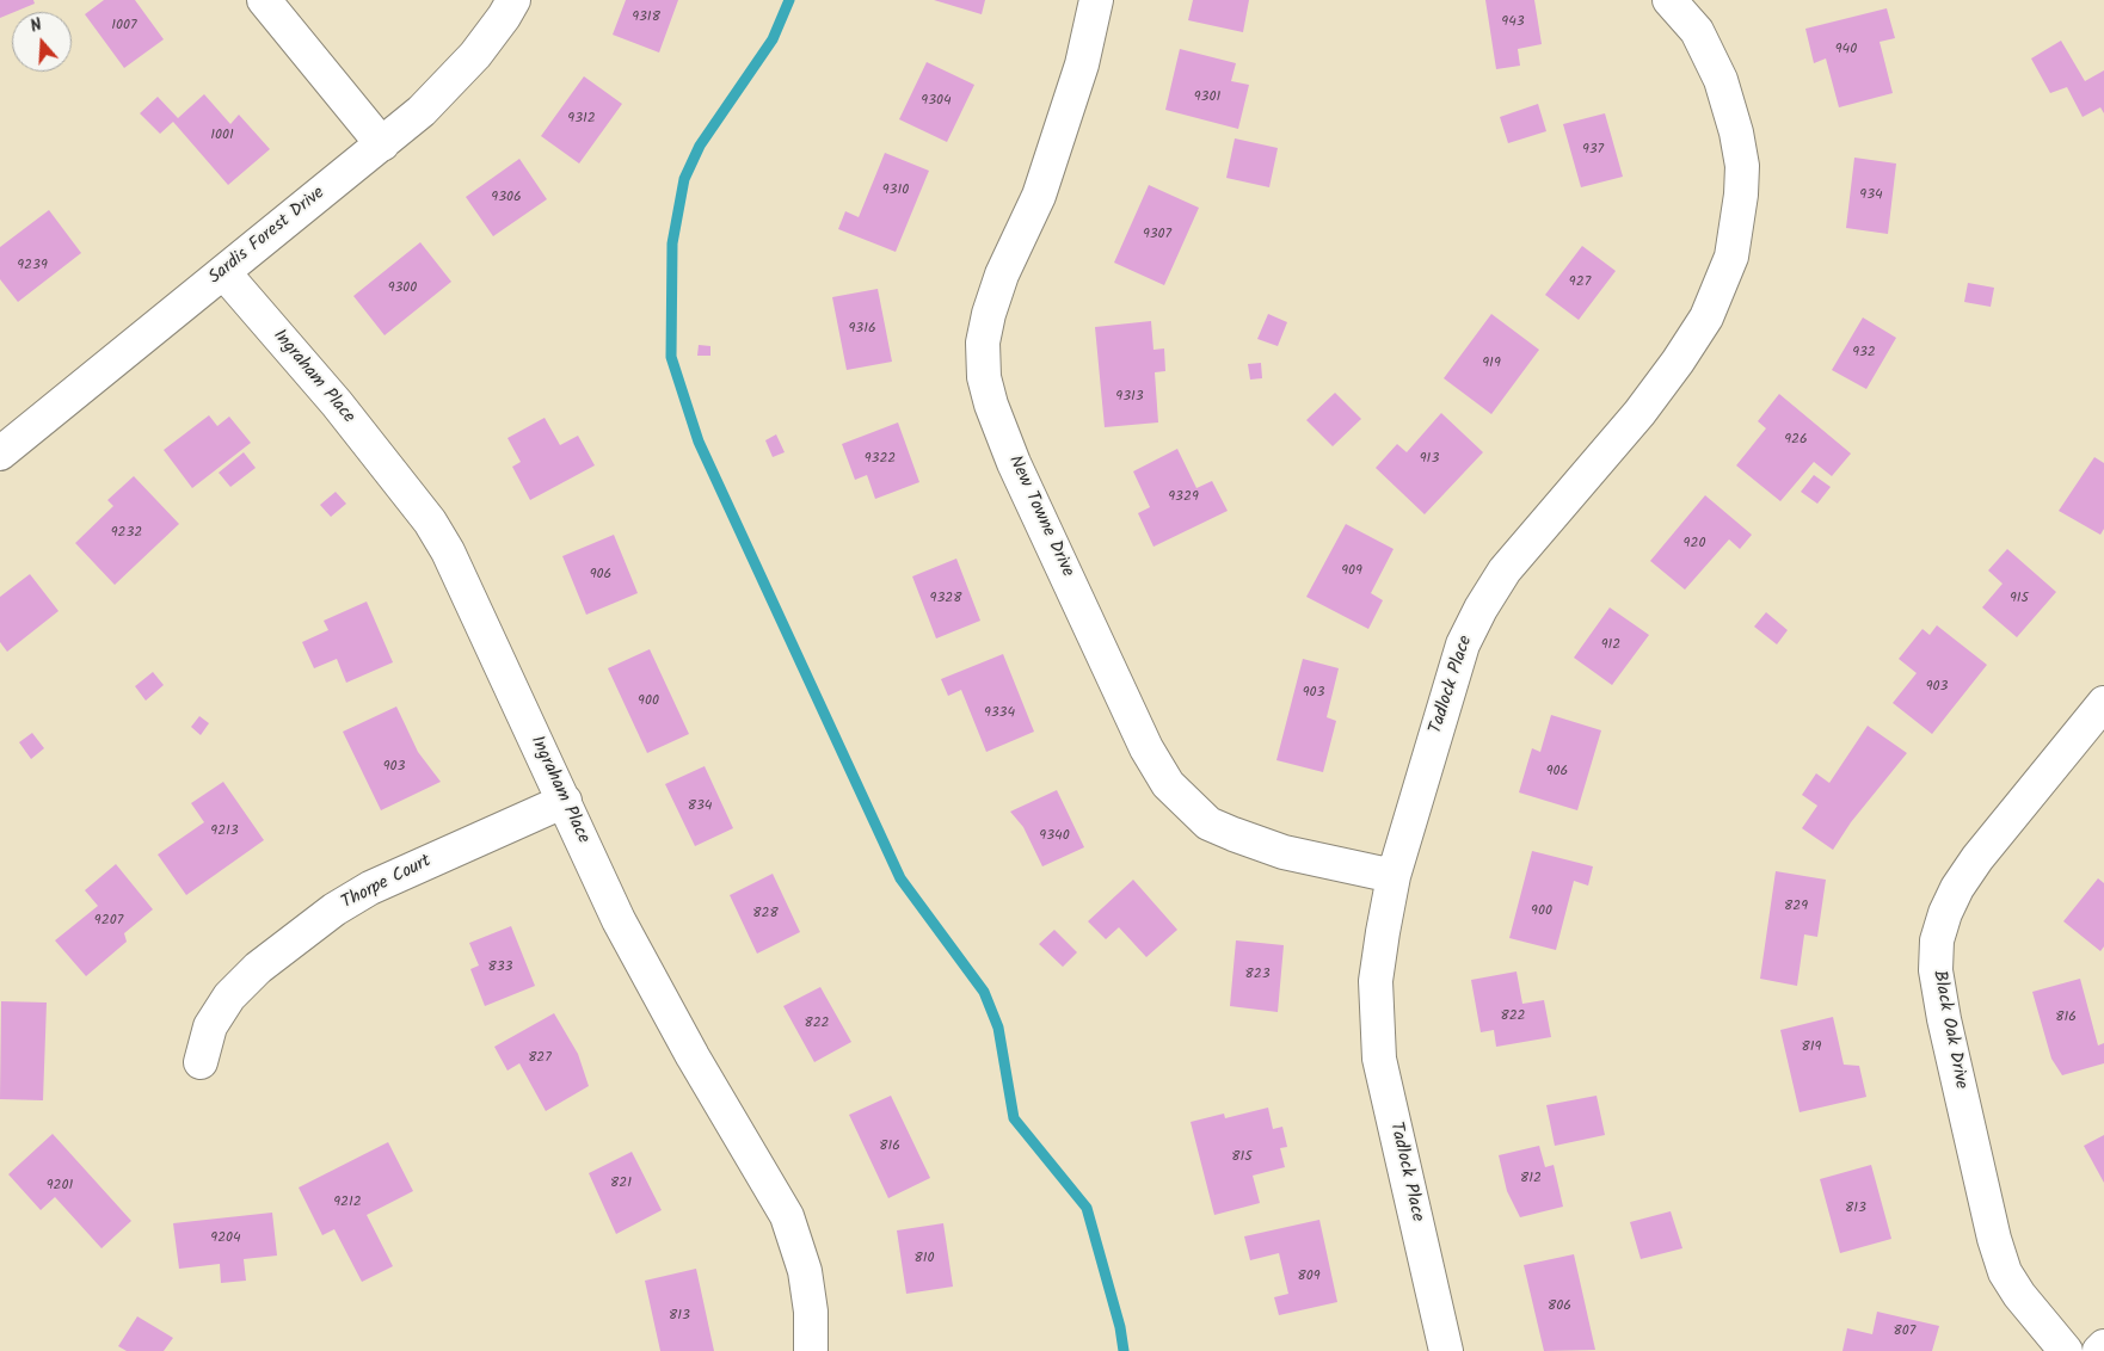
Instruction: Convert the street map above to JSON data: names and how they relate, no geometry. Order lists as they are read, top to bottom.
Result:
{
  "streets": {
    "street": [
      "Sardis Forest Drive",
      "Ingraham Place",
      "New Towne Drive",
      "Tadlock Place",
      "Thorpe Court",
      "Black Oak Drive"
    ]
  },
  "crossings": [
    ["Sardis Forest Drive", "Ingraham Place"],
    ["Ingraham Place", "Thorpe Court"],
    ["New Towne Drive", "Tadlock Place"]
  ],
  "house_numbers": [
    "9318",
    "943",
    "1007",
    "940",
    "9301",
    "9304",
    "9312",
    "1001",
    "937",
    "9310",
    "934",
    "9306",
    "9307",
    "9239",
    "927",
    "9300",
    "9316",
    "932",
    "919",
    "9313",
    "926",
    "9322",
    "913",
    "9329",
    "9232",
    "920",
    "909",
    "906",
    "9328",
    "915",
    "912",
    "903",
    "903",
    "900",
    "9334",
    "903",
    "906",
    "834",
    "9213",
    "9340",
    "829",
    "900",
    "828",
    "9207",
    "833",
    "823",
    "822",
    "816",
    "822",
    "819",
    "827",
    "816",
    "815",
    "812",
    "821",
    "9201",
    "9212",
    "813",
    "9204",
    "810",
    "809",
    "806",
    "813",
    "807"
  ],
  "north": "top"
}
